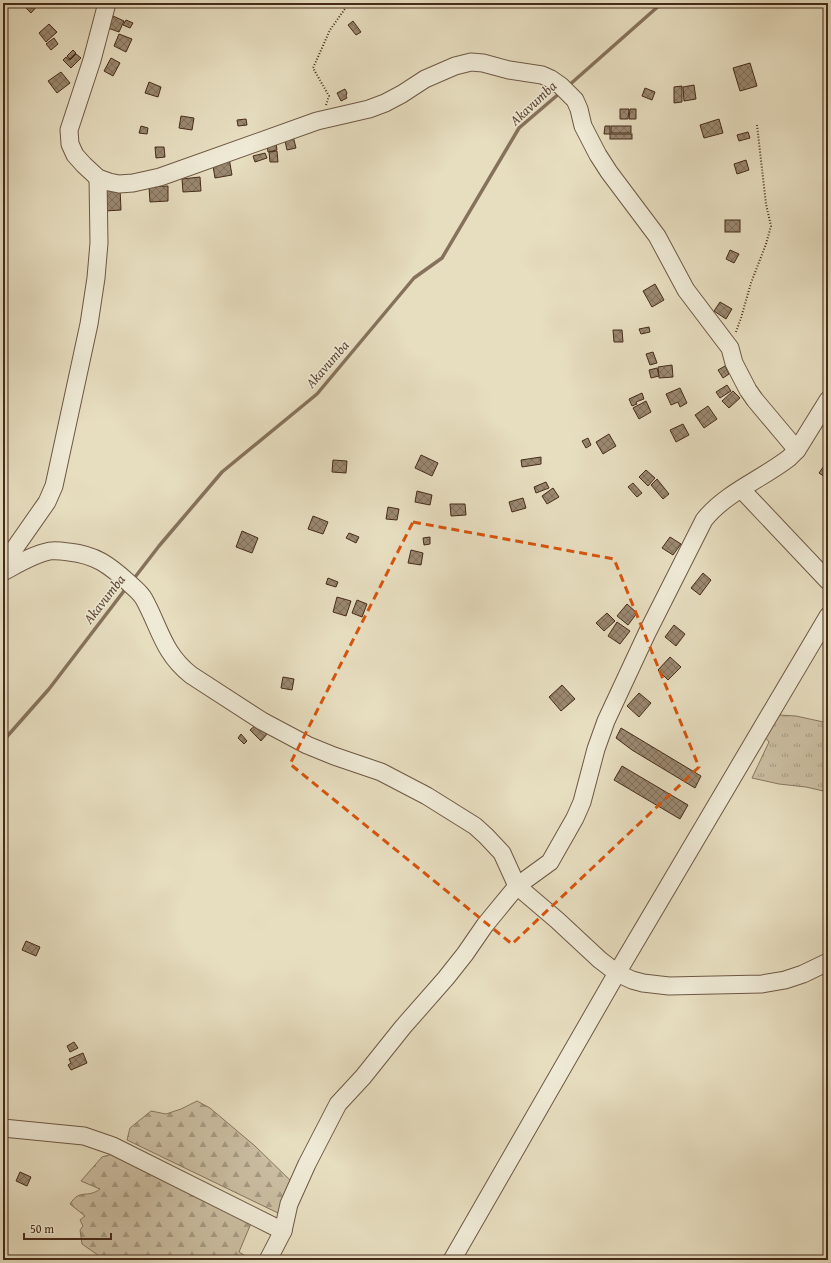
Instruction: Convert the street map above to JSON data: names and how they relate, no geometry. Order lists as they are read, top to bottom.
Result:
{
  "water": ["Akavumba"],
  "scale_bar": "50 m"
}
